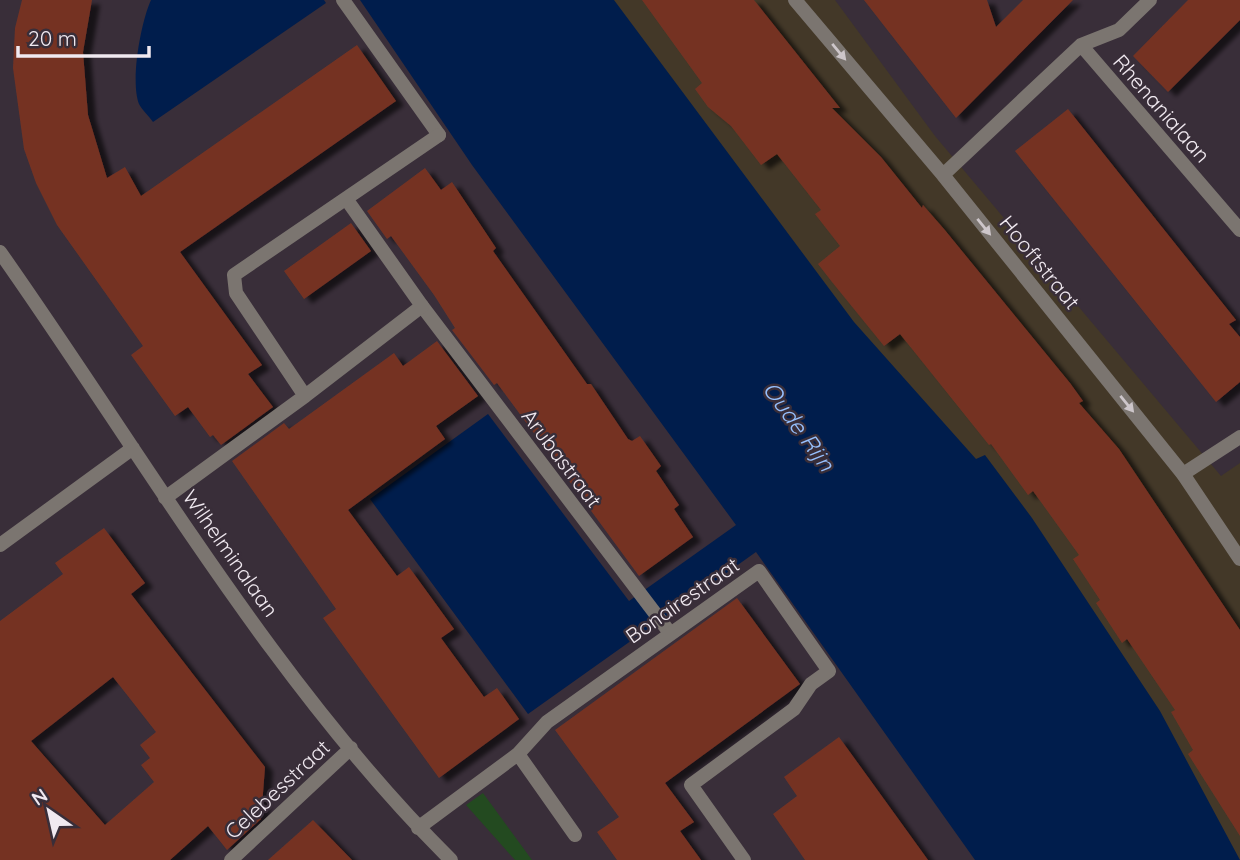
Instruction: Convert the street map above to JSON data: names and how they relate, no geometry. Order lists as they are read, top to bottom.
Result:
{
  "streets": {
    "street": [
      "Rhenanialaan",
      "Hooftstraat",
      "Arubastraat",
      "Wilhelminalaan",
      "Bonairestraat",
      "Celebesstraat"
    ]
  },
  "crossings": [
    ["Rhenanialaan", "Hooftstraat"],
    ["Arubastraat", "Bonairestraat"],
    ["Wilhelminalaan", "Bonairestraat"],
    ["Wilhelminalaan", "Celebesstraat"]
  ],
  "one_way": ["Hooftstraat"],
  "water": ["Oude Rijn"],
  "scale_bar": "20 m",
  "north": "top left"
}
